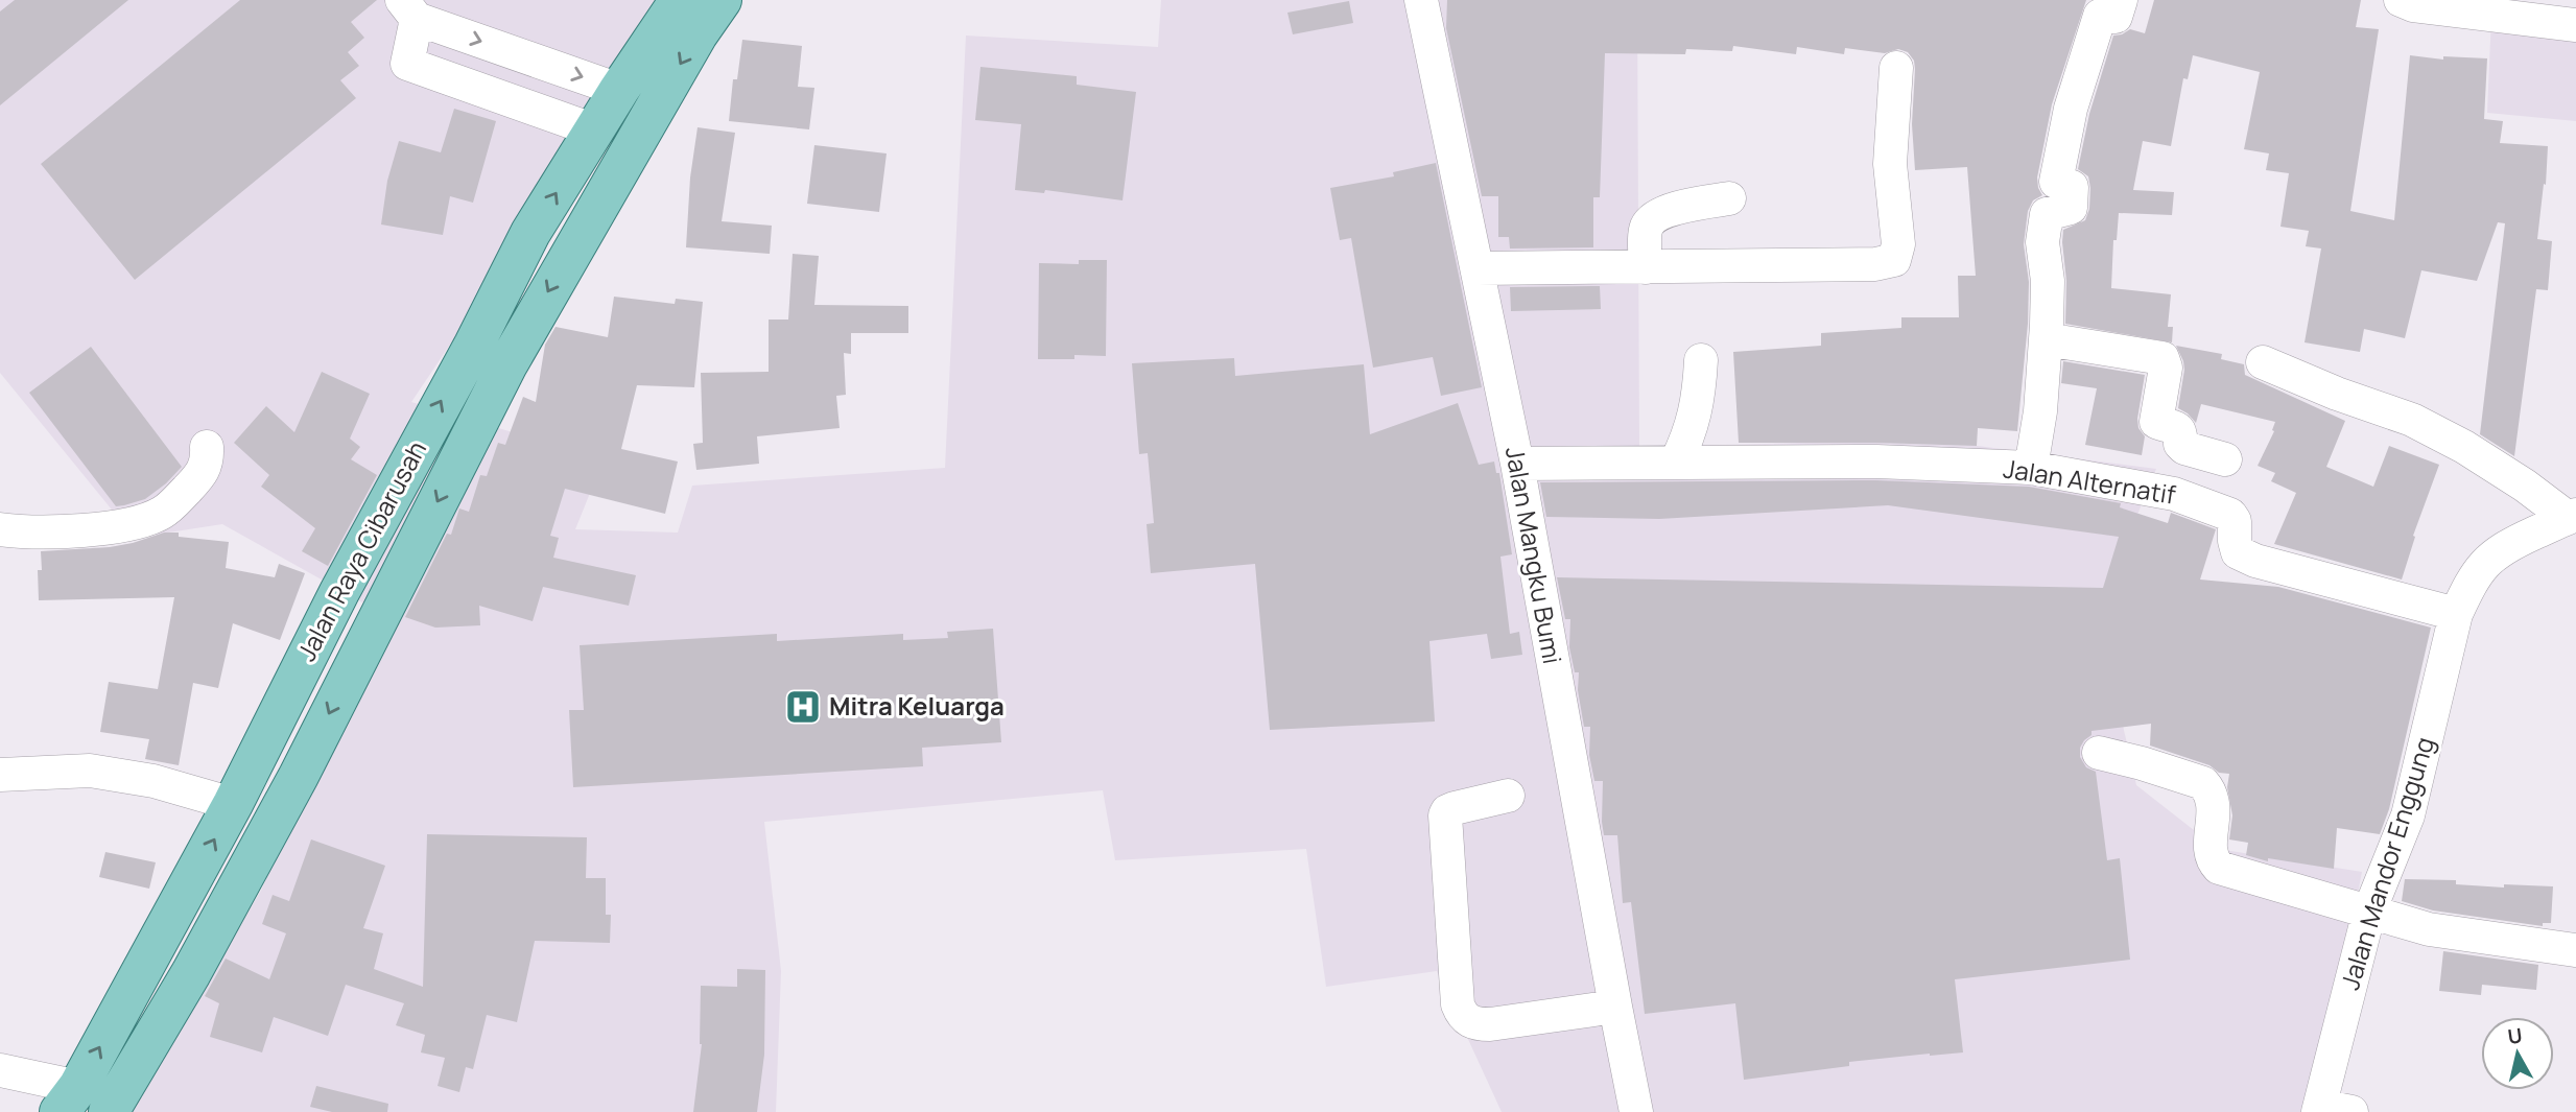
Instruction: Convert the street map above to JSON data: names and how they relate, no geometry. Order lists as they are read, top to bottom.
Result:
{
  "streets": {
    "main road": ["Jalan Raya Cibarusah"],
    "street": ["Jalan Alternatif", "Jalan Mangku Bumi", "Jalan Mandor Enggung"]
  },
  "crossings": [
    ["Jalan Alternatif", "Jalan Mangku Bumi"],
    ["Jalan Alternatif", "Jalan Mandor Enggung"]
  ],
  "places": {
    "hospital": ["Mitra Keluarga"]
  },
  "north": "top"
}
